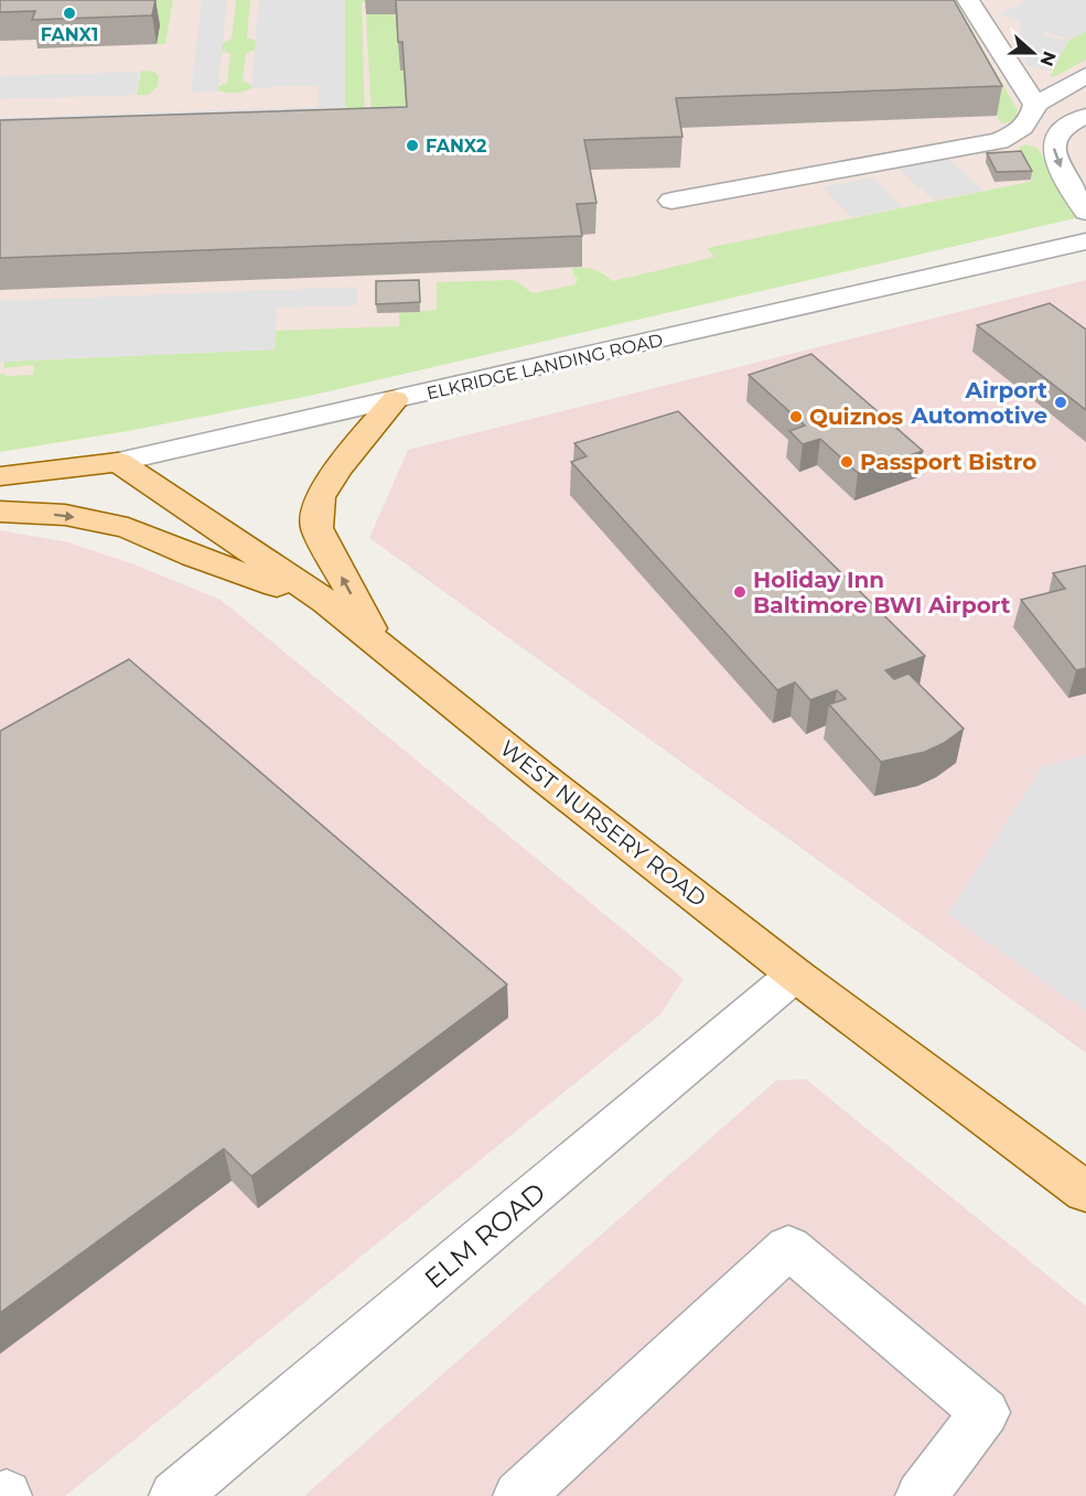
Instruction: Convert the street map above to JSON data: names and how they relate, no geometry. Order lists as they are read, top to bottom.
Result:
{
  "streets": {
    "main road": ["ELKRIDGE LANDING ROAD", "WEST NURSERY ROAD"],
    "street": ["ELM ROAD"]
  },
  "crossings": [
    ["ELKRIDGE LANDING ROAD", "WEST NURSERY ROAD"],
    ["WEST NURSERY ROAD", "ELM ROAD"]
  ],
  "places": [
    "FANX1",
    "FANX2",
    "Airport Automotive",
    "Quiznos",
    "Passport Bistro",
    "Holiday Inn Baltimore BWI Airport"
  ],
  "north": "right"
}
